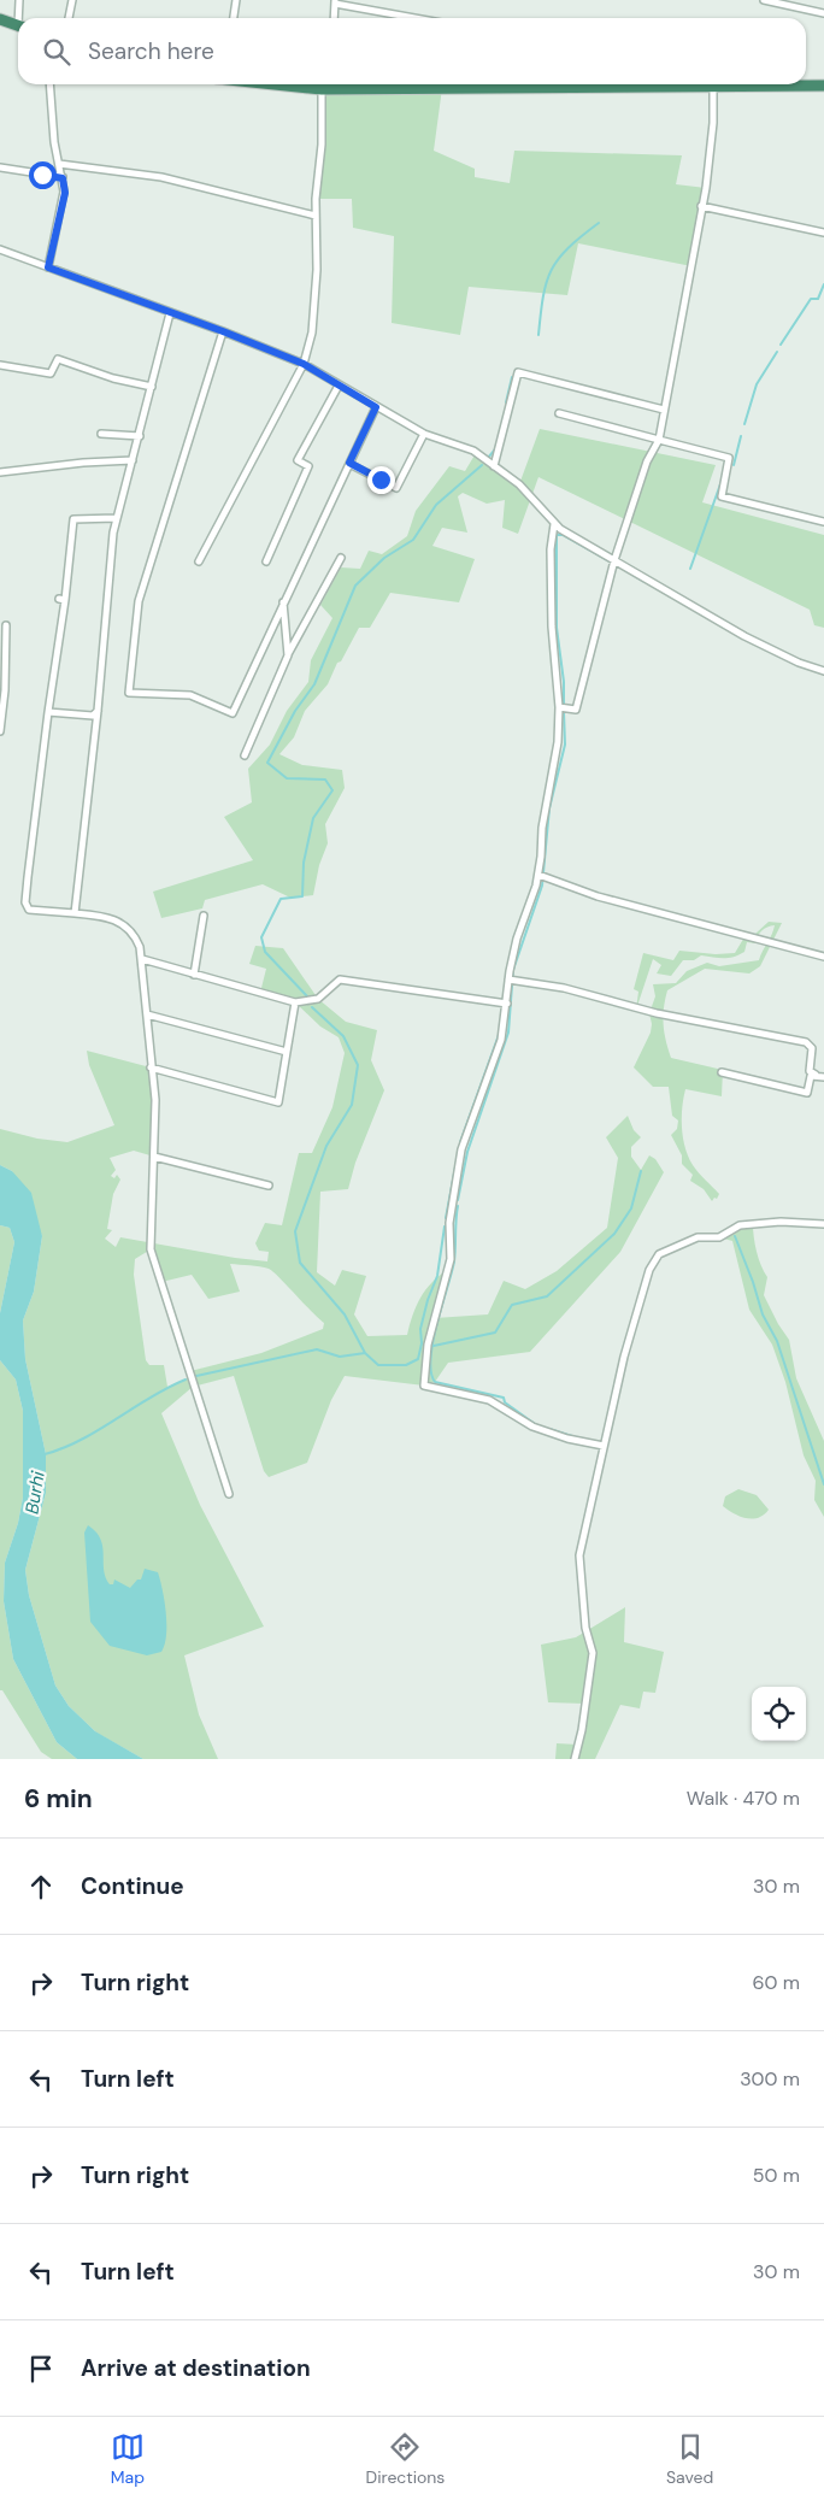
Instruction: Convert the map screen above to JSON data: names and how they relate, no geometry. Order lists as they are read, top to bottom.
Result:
{
  "water": ["Burhi"],
  "page": {
    "search": "Search here",
    "heading": ["6 min", "Walk · 470 m"],
    "list": [
      ["Continue", "30 m"],
      ["Turn right", "60 m"],
      ["Turn left", "300 m"],
      ["Turn right", "50 m"],
      ["Turn left", "30 m"],
      "Arrive at destination"
    ],
    "nav": ["Map", "Directions", "Saved"]
  }
}
